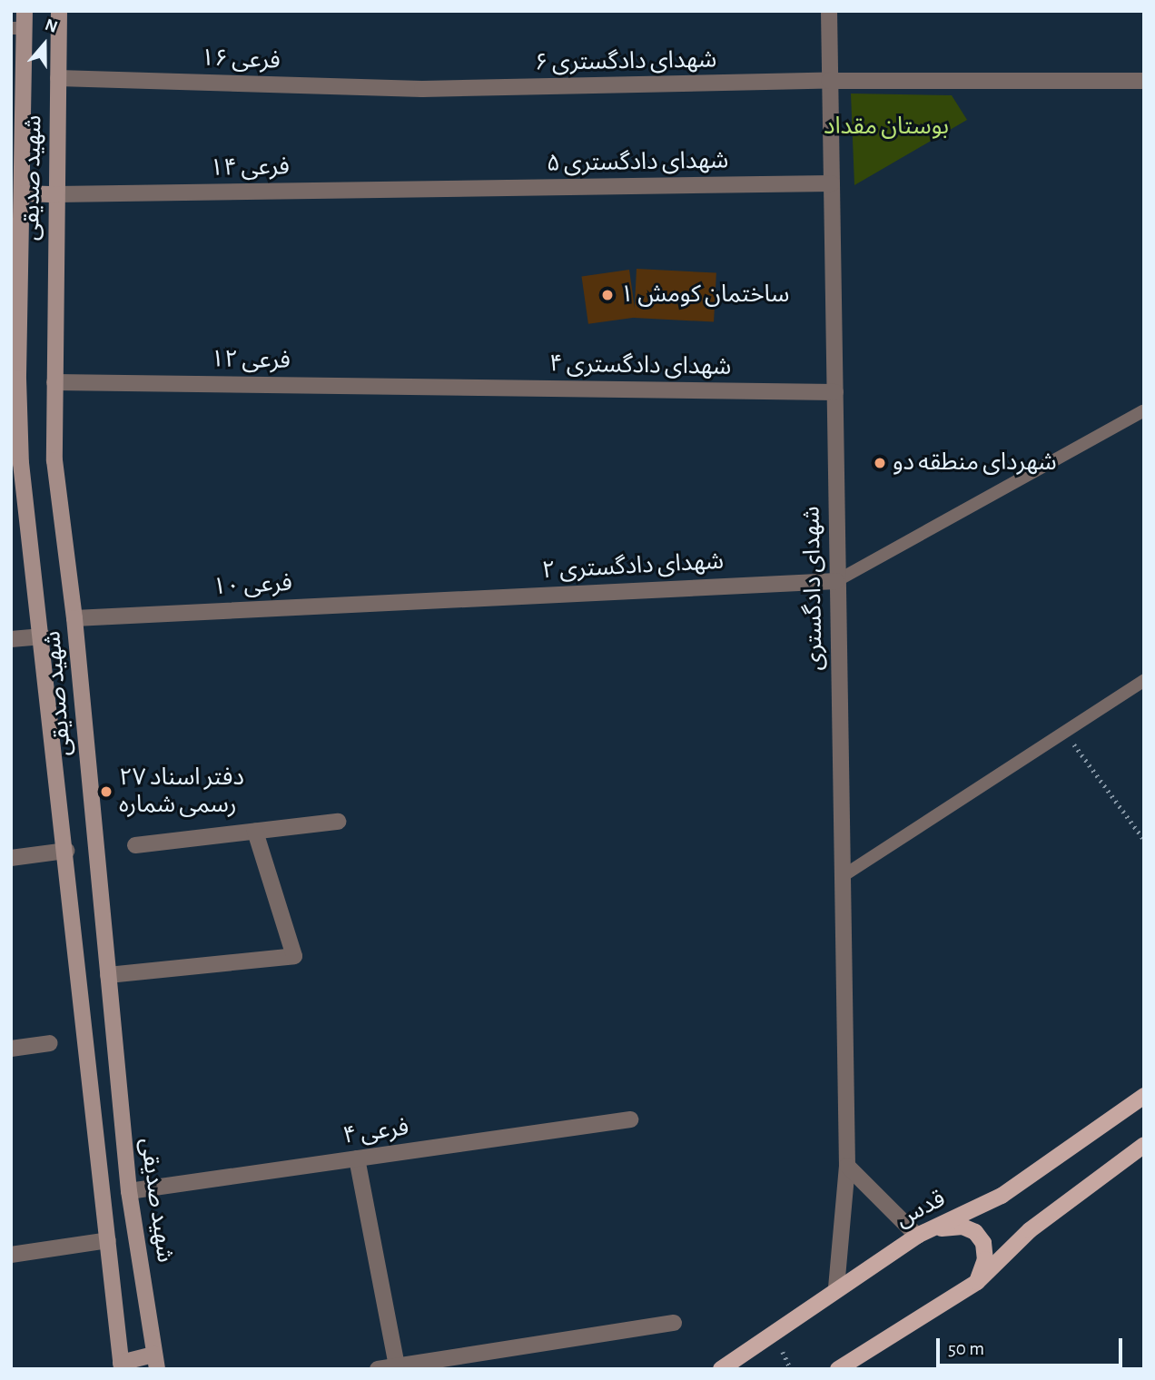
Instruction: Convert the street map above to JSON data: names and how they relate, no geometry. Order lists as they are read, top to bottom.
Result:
{
  "streets": {
    "main road": ["قدس"],
    "street": [
      "فرعی ۱۶",
      "شهدای دادگستری ۶",
      "شهدای دادگستری ۵",
      "فرعی ۱۴",
      "شهید صدیقی",
      "فرعی ۱۲",
      "شهدای دادگستری ۴",
      "شهدای دادگستری ۲",
      "فرعی ۱۰",
      "شهدای دادگستری",
      "فرعی ۴"
    ]
  },
  "crossings": [
    ["فرعی ۱۶", "شهدای دادگستری ۶"],
    ["فرعی ۱۶", "شهید صدیقی"],
    ["شهدای دادگستری ۶", "شهدای دادگستری"],
    ["شهدای دادگستری ۵", "فرعی ۱۴"],
    ["شهدای دادگستری ۵", "شهدای دادگستری"],
    ["فرعی ۱۴", "شهید صدیقی"],
    ["شهید صدیقی", "فرعی ۱۲"],
    ["شهید صدیقی", "فرعی ۱۰"],
    ["شهید صدیقی", "فرعی ۴"],
    ["فرعی ۱۲", "شهدای دادگستری ۴"],
    ["شهدای دادگستری ۴", "شهدای دادگستری"],
    ["شهدای دادگستری ۲", "فرعی ۱۰"],
    ["شهدای دادگستری ۲", "شهدای دادگستری"],
    ["شهدای دادگستری", "قدس"]
  ],
  "parks": ["بوستان مقداد"],
  "places": ["ساختمان کومش ۱", "شهردای منطقه دو", "۲۷ دفتر اسناد رسمی شماره"],
  "scale_bar": "50 m",
  "north": "top"
}
